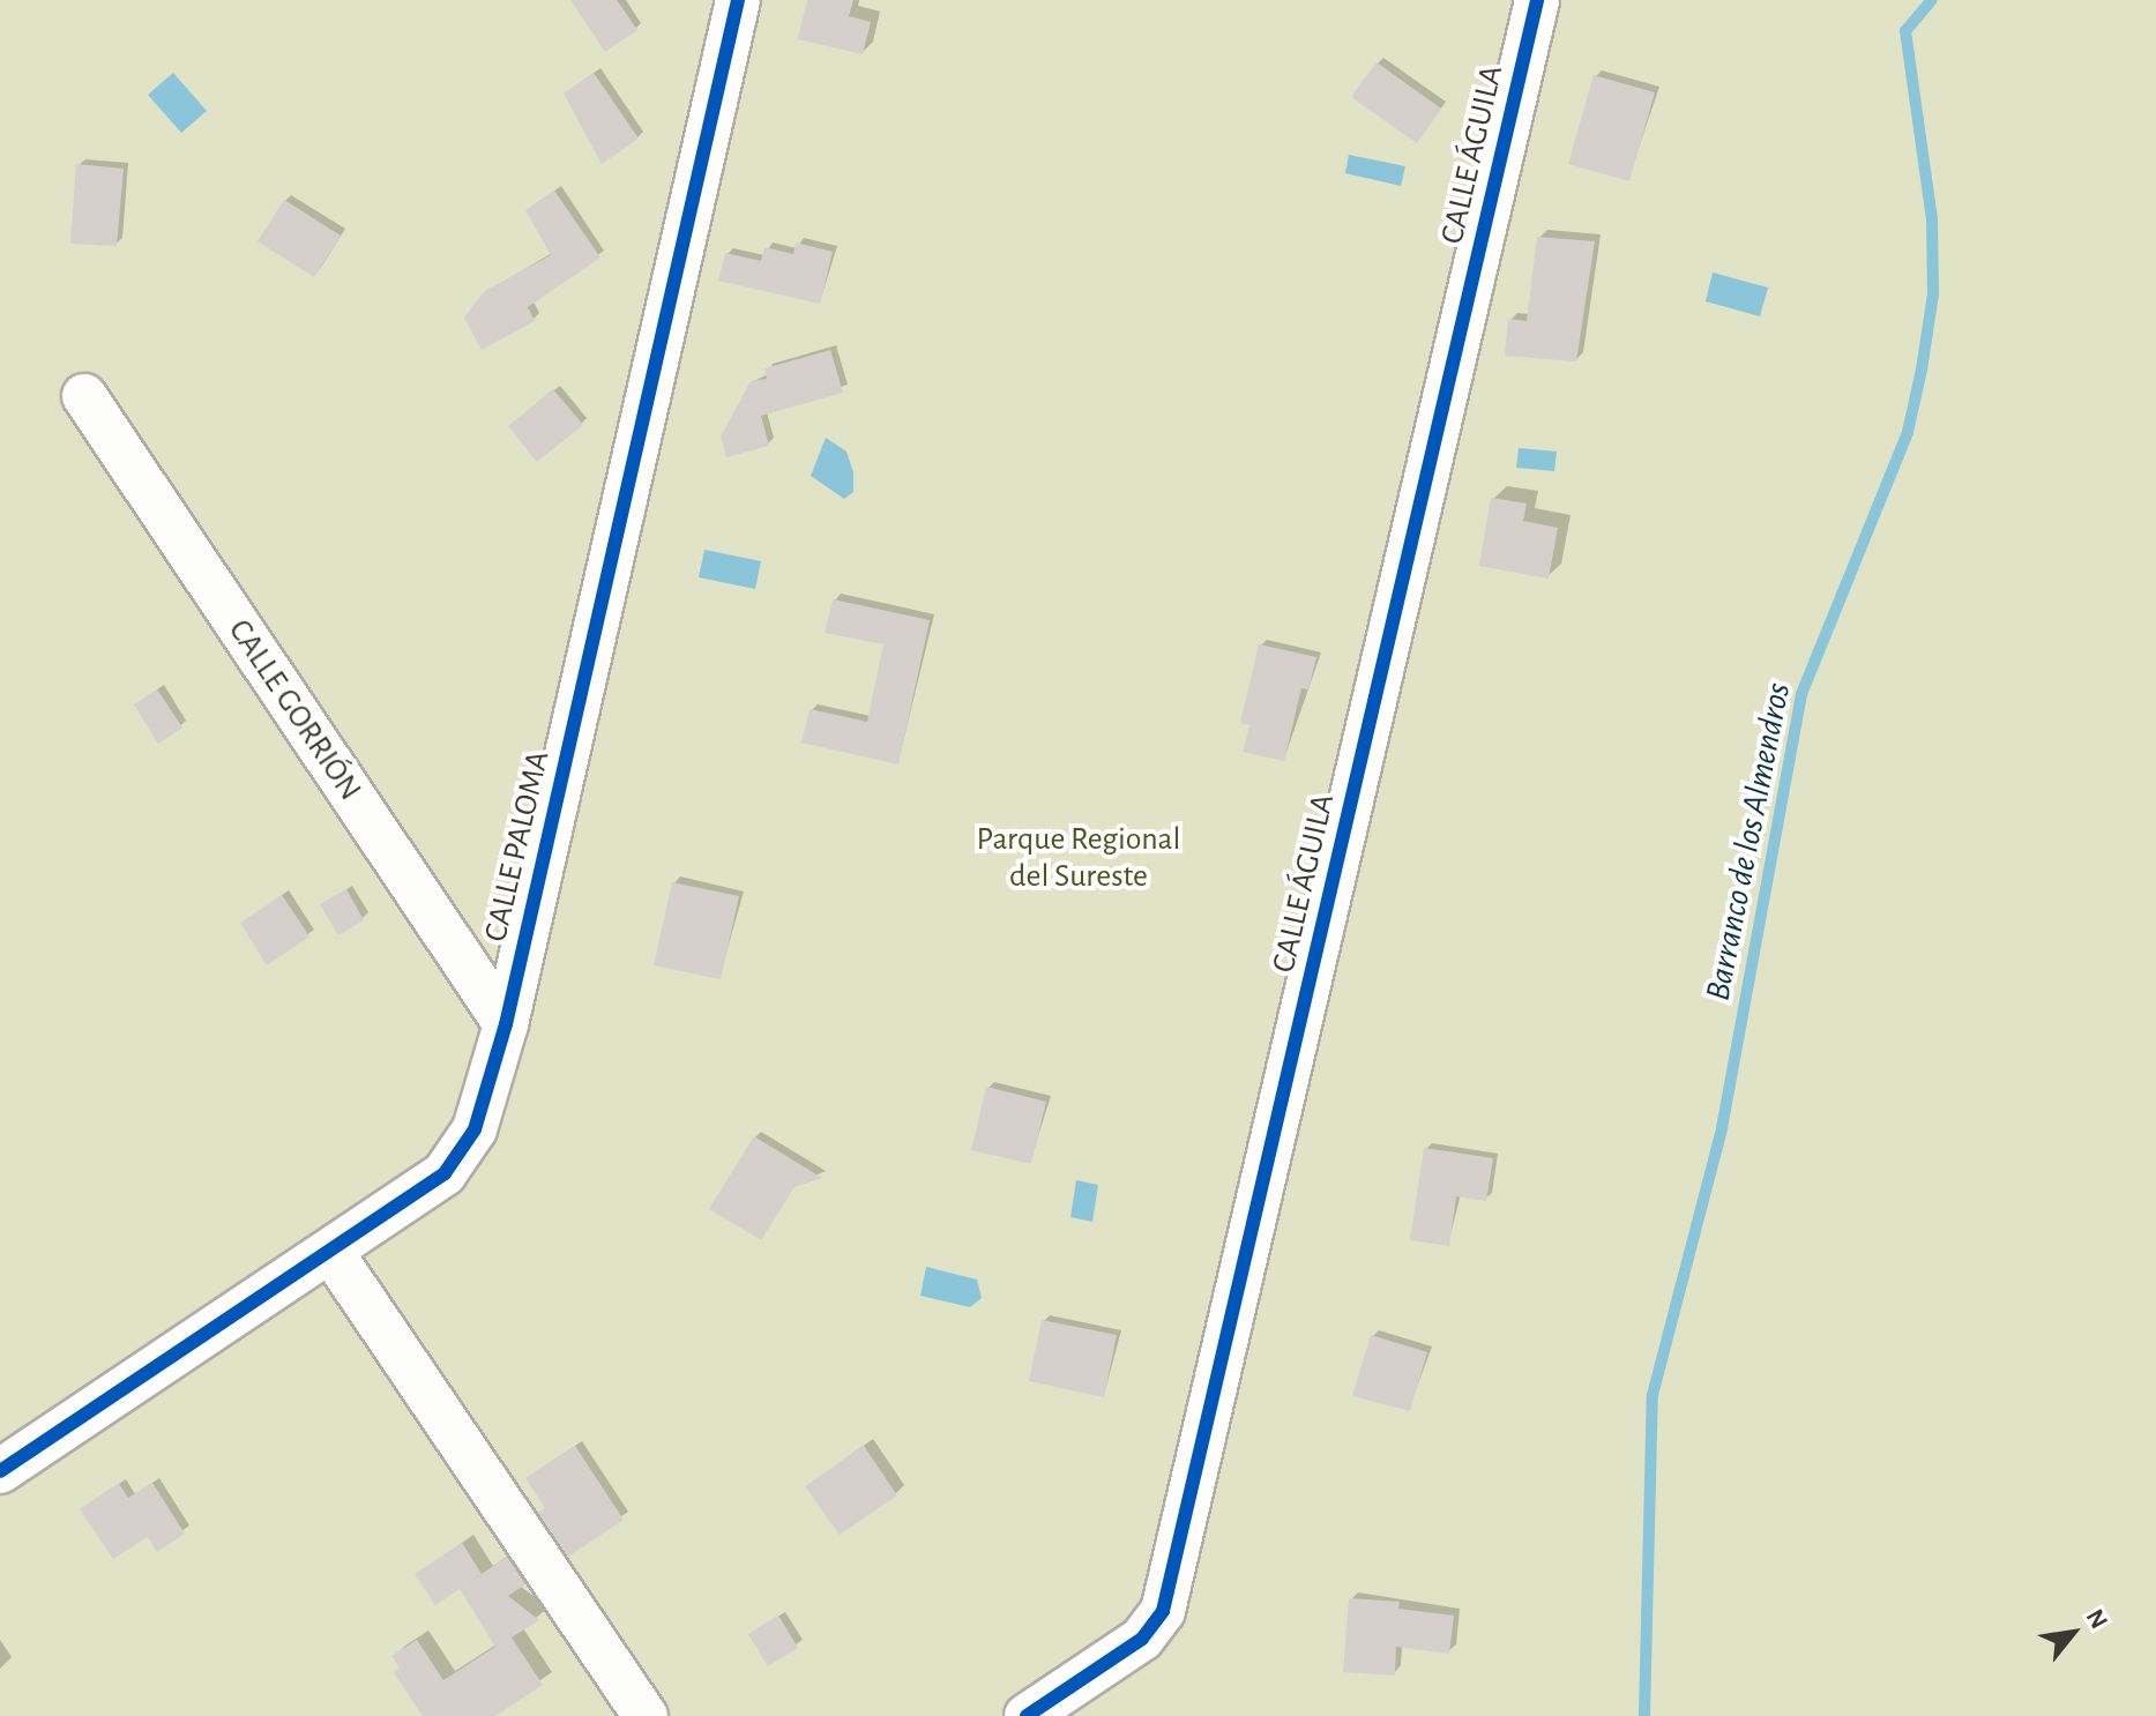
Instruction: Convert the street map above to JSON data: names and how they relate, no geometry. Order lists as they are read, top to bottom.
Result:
{
  "streets": {
    "street": ["CALLE ÁGUILA", "CALLE GORRIÓN", "CALLE PALOMA"]
  },
  "crossings": [
    ["CALLE GORRIÓN", "CALLE PALOMA"]
  ],
  "water": ["Barranco de los Almendros"],
  "parks": ["Parque Regional del Sureste"],
  "north": "top right"
}
